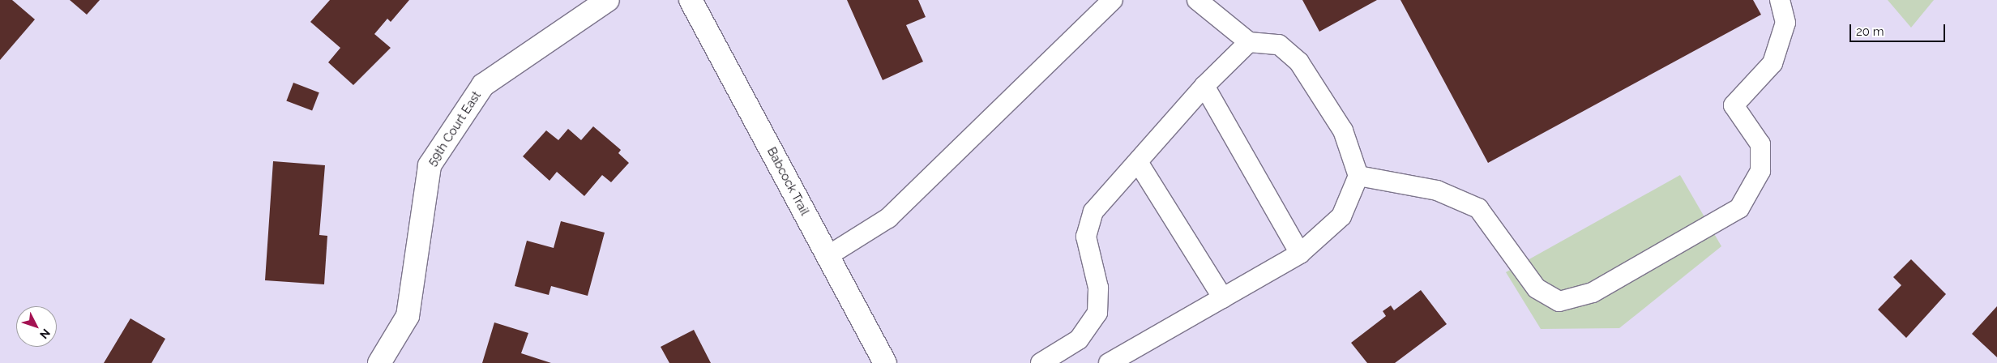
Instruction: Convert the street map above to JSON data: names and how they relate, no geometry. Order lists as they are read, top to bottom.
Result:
{
  "streets": {
    "street": ["59th Court East", "Babcock Trail"]
  },
  "scale_bar": "20 m",
  "north": "bottom right"
}
